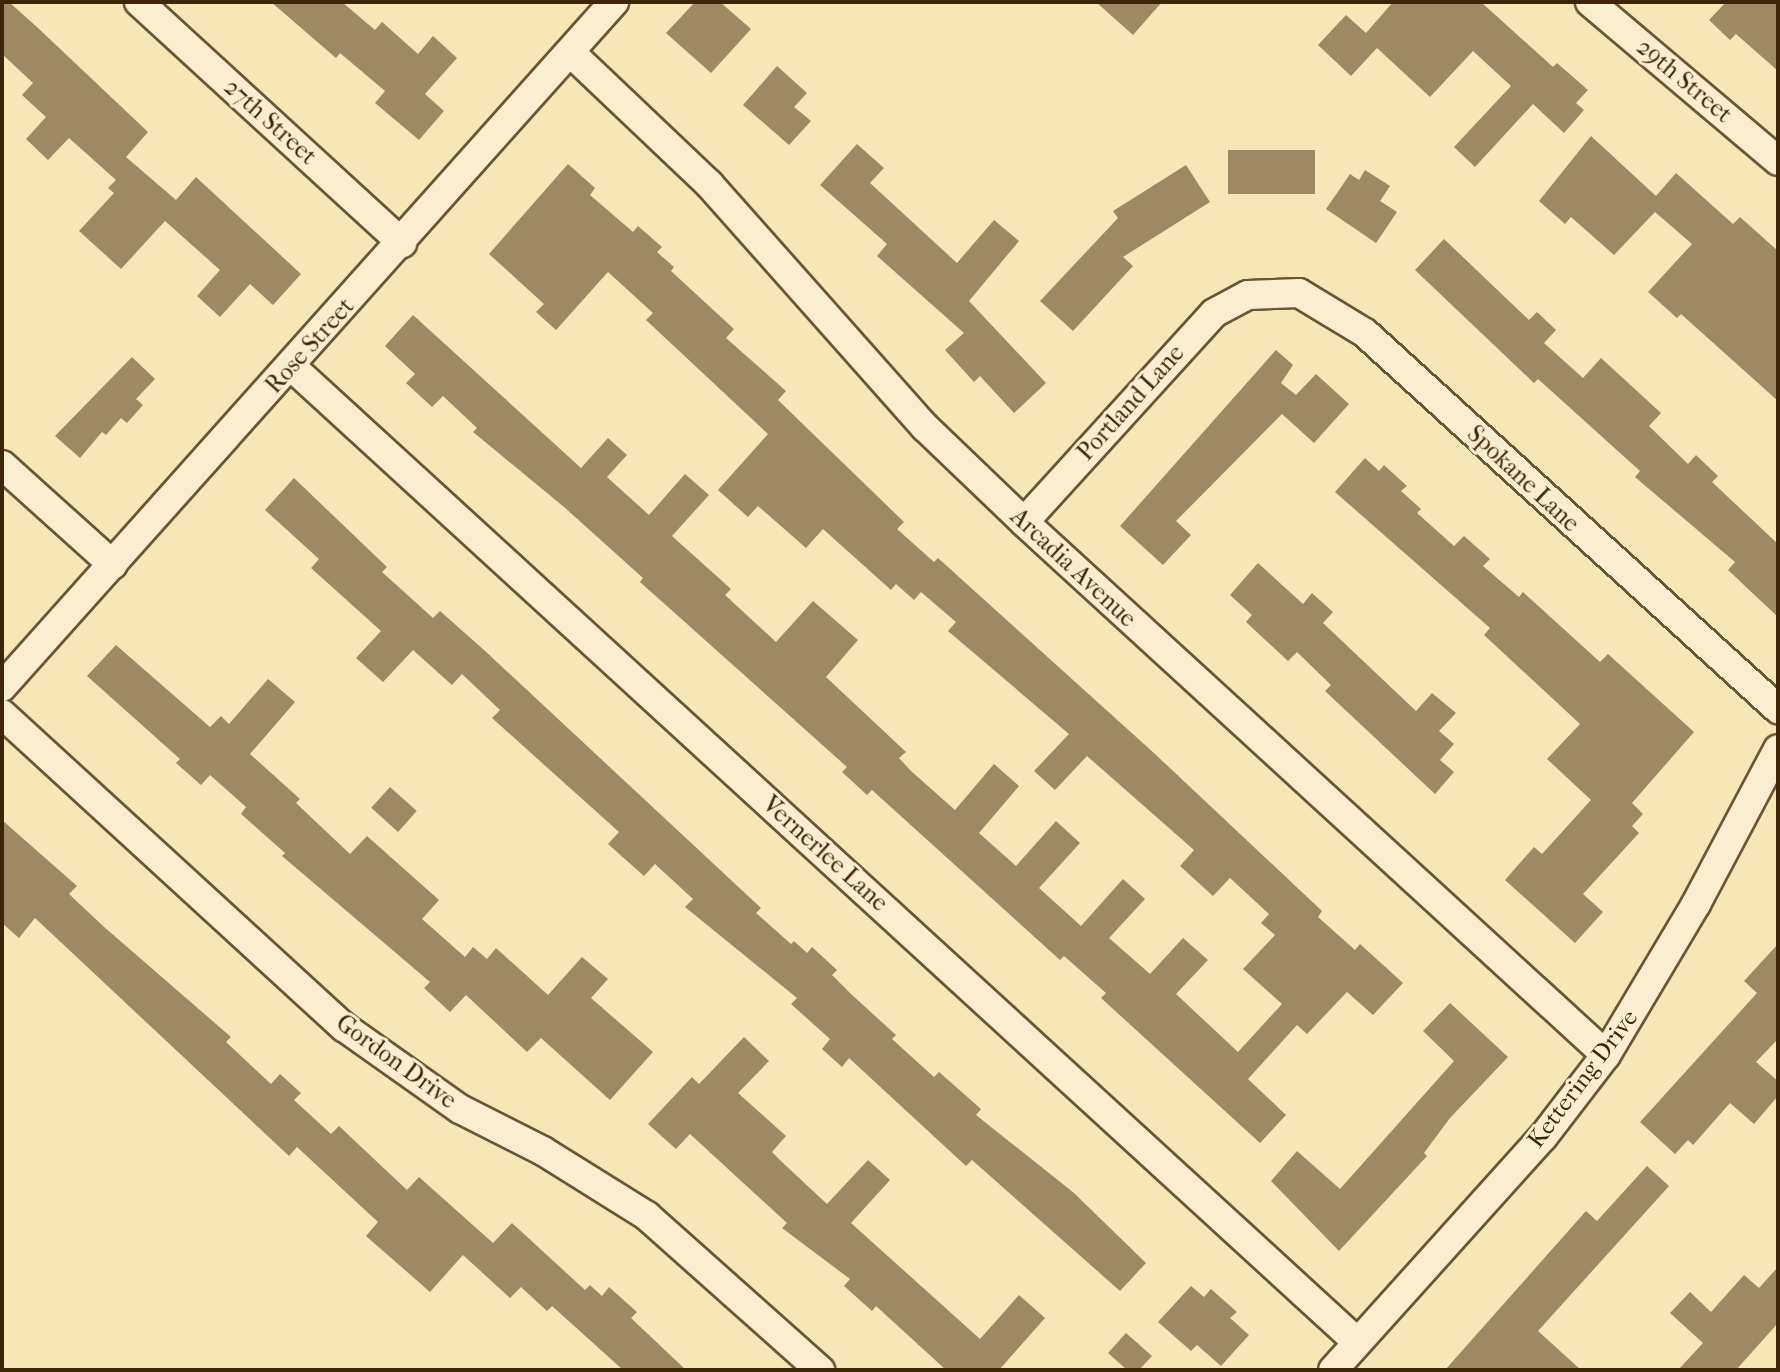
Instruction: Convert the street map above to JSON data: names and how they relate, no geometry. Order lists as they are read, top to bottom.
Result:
{
  "streets": {
    "street": [
      "29th Street",
      "27th Street",
      "Rose Street",
      "Portland Lane",
      "Spokane Lane",
      "Arcadia Avenue",
      "Vernerlee Lane",
      "Gordon Drive",
      "Kettering Drive"
    ]
  },
  "crossings": [
    ["27th Street", "Rose Street"],
    ["Rose Street", "Arcadia Avenue"],
    ["Rose Street", "Vernerlee Lane"],
    ["Portland Lane", "Spokane Lane"],
    ["Portland Lane", "Arcadia Avenue"],
    ["Arcadia Avenue", "Kettering Drive"],
    ["Vernerlee Lane", "Kettering Drive"]
  ]
}
